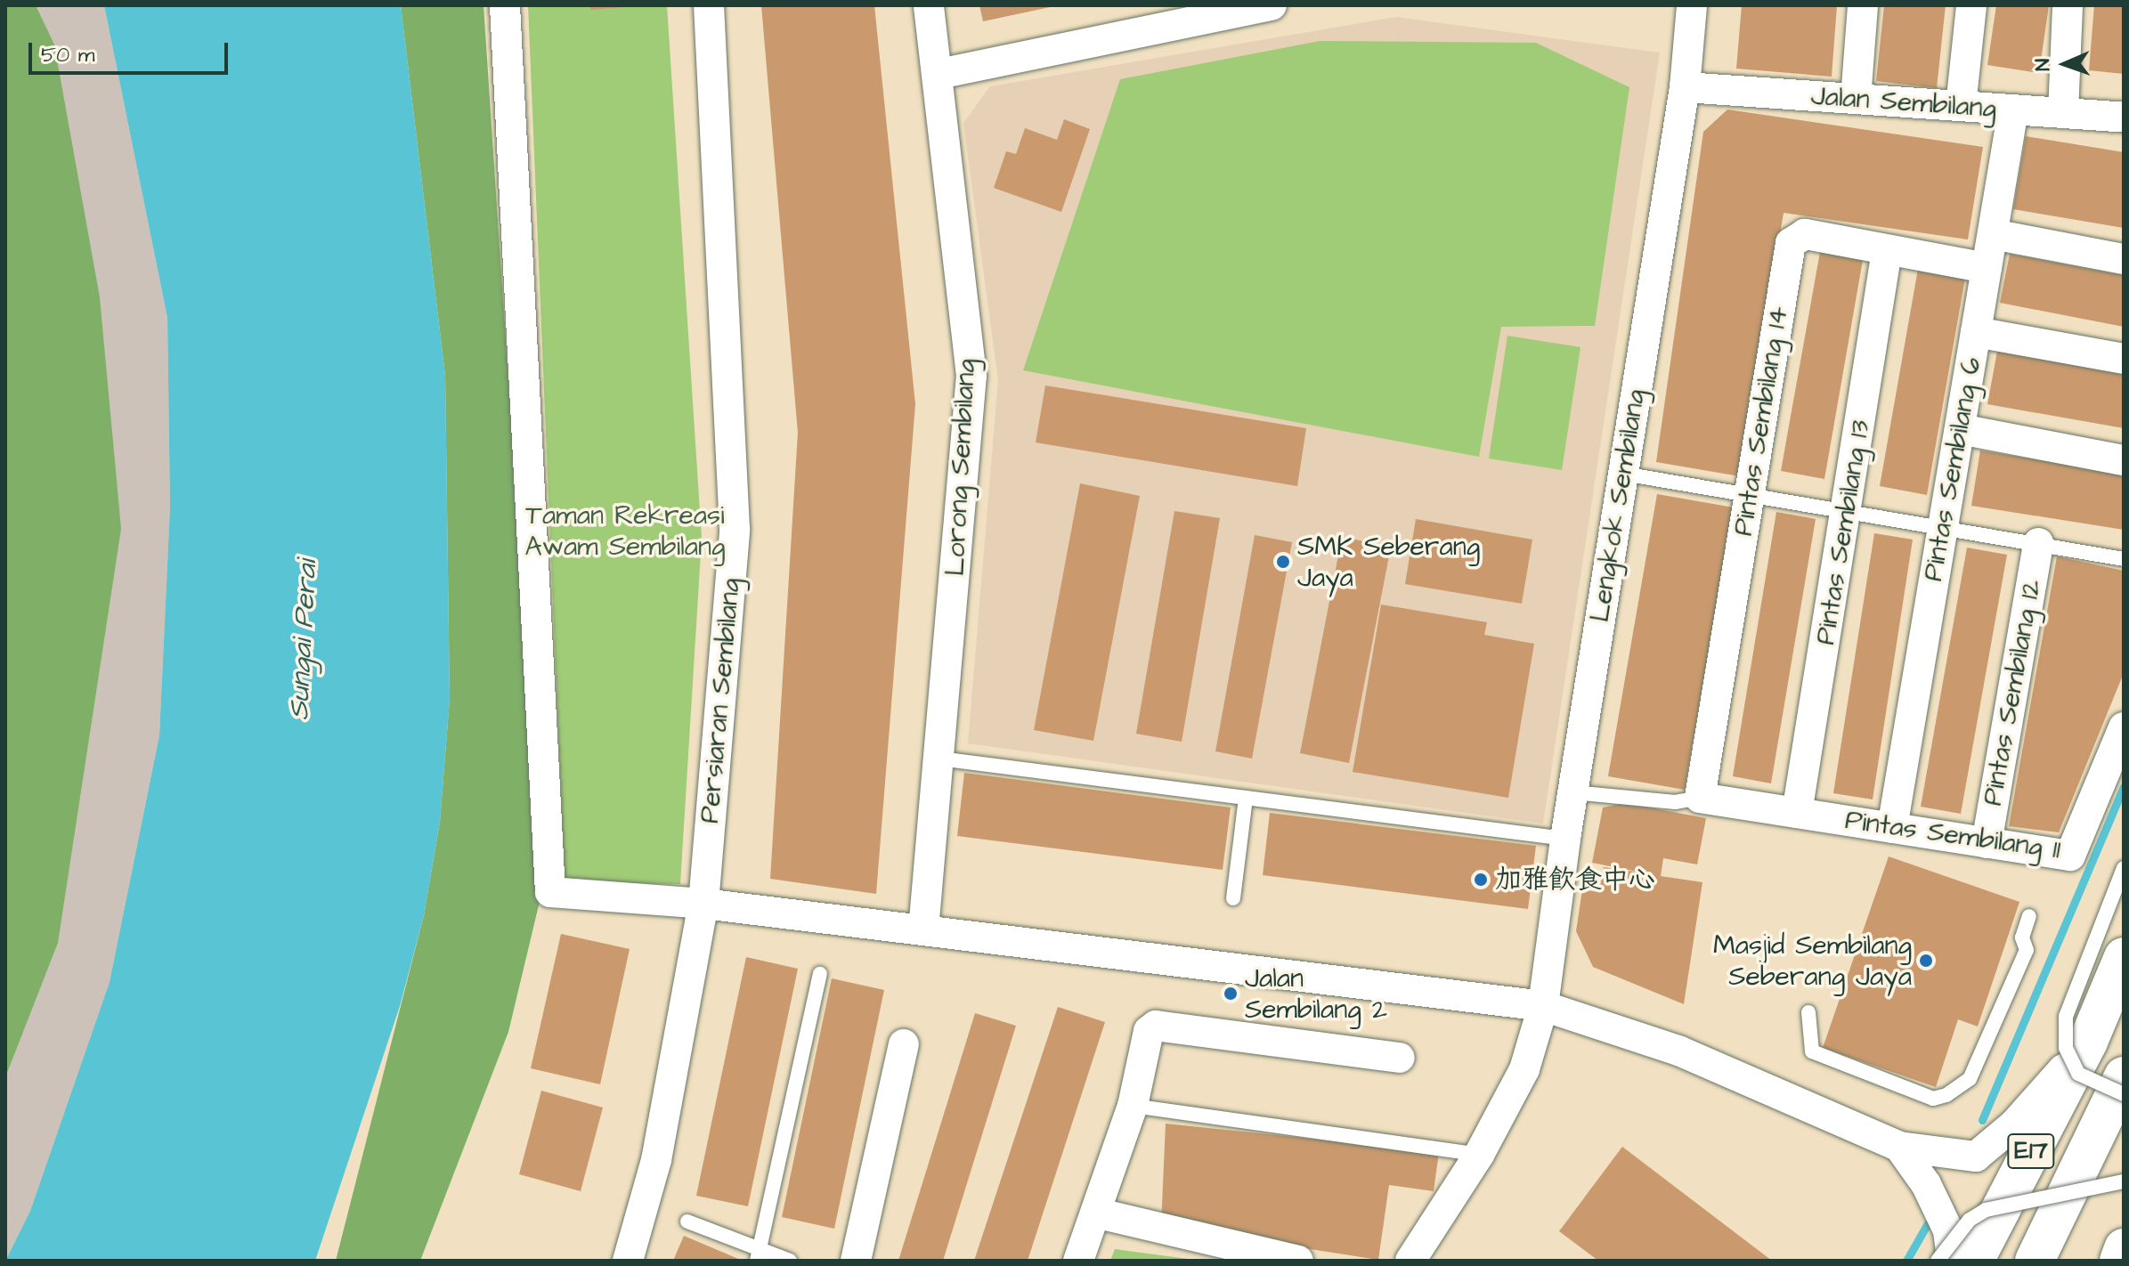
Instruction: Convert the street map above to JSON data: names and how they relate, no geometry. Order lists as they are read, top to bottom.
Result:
{
  "streets": {
    "main road": ["E17"],
    "street": [
      "Jalan Sembilang",
      "Pintas Sembilang 14",
      "Lorong Sembilang",
      "Pintas Sembilang 6",
      "Lengkok Sembilang",
      "Pintas Sembilang 13",
      "Pintas Sembilang 12",
      "Persiaran Sembilang",
      "Pintas Sembilang 11"
    ]
  },
  "crossings": [
    ["Jalan Sembilang", "Pintas Sembilang 6"],
    ["Jalan Sembilang", "Lengkok Sembilang"],
    ["Pintas Sembilang 14", "Pintas Sembilang 6"],
    ["Pintas Sembilang 14", "Pintas Sembilang 13"],
    ["Pintas Sembilang 14", "Pintas Sembilang 11"],
    ["Pintas Sembilang 6", "Pintas Sembilang 11"],
    ["Pintas Sembilang 13", "Pintas Sembilang 11"],
    ["Pintas Sembilang 12", "Pintas Sembilang 11"]
  ],
  "water": ["Sungai Perai"],
  "parks": ["Taman Rekreasi Awam Sembilang"],
  "places": [
    "SMK Seberang Jaya",
    "加雅飲食中心",
    "Masjid Sembilang Seberang Jaya",
    "Jalan Sembilang 2"
  ],
  "scale_bar": "50 m",
  "north": "left"
}
